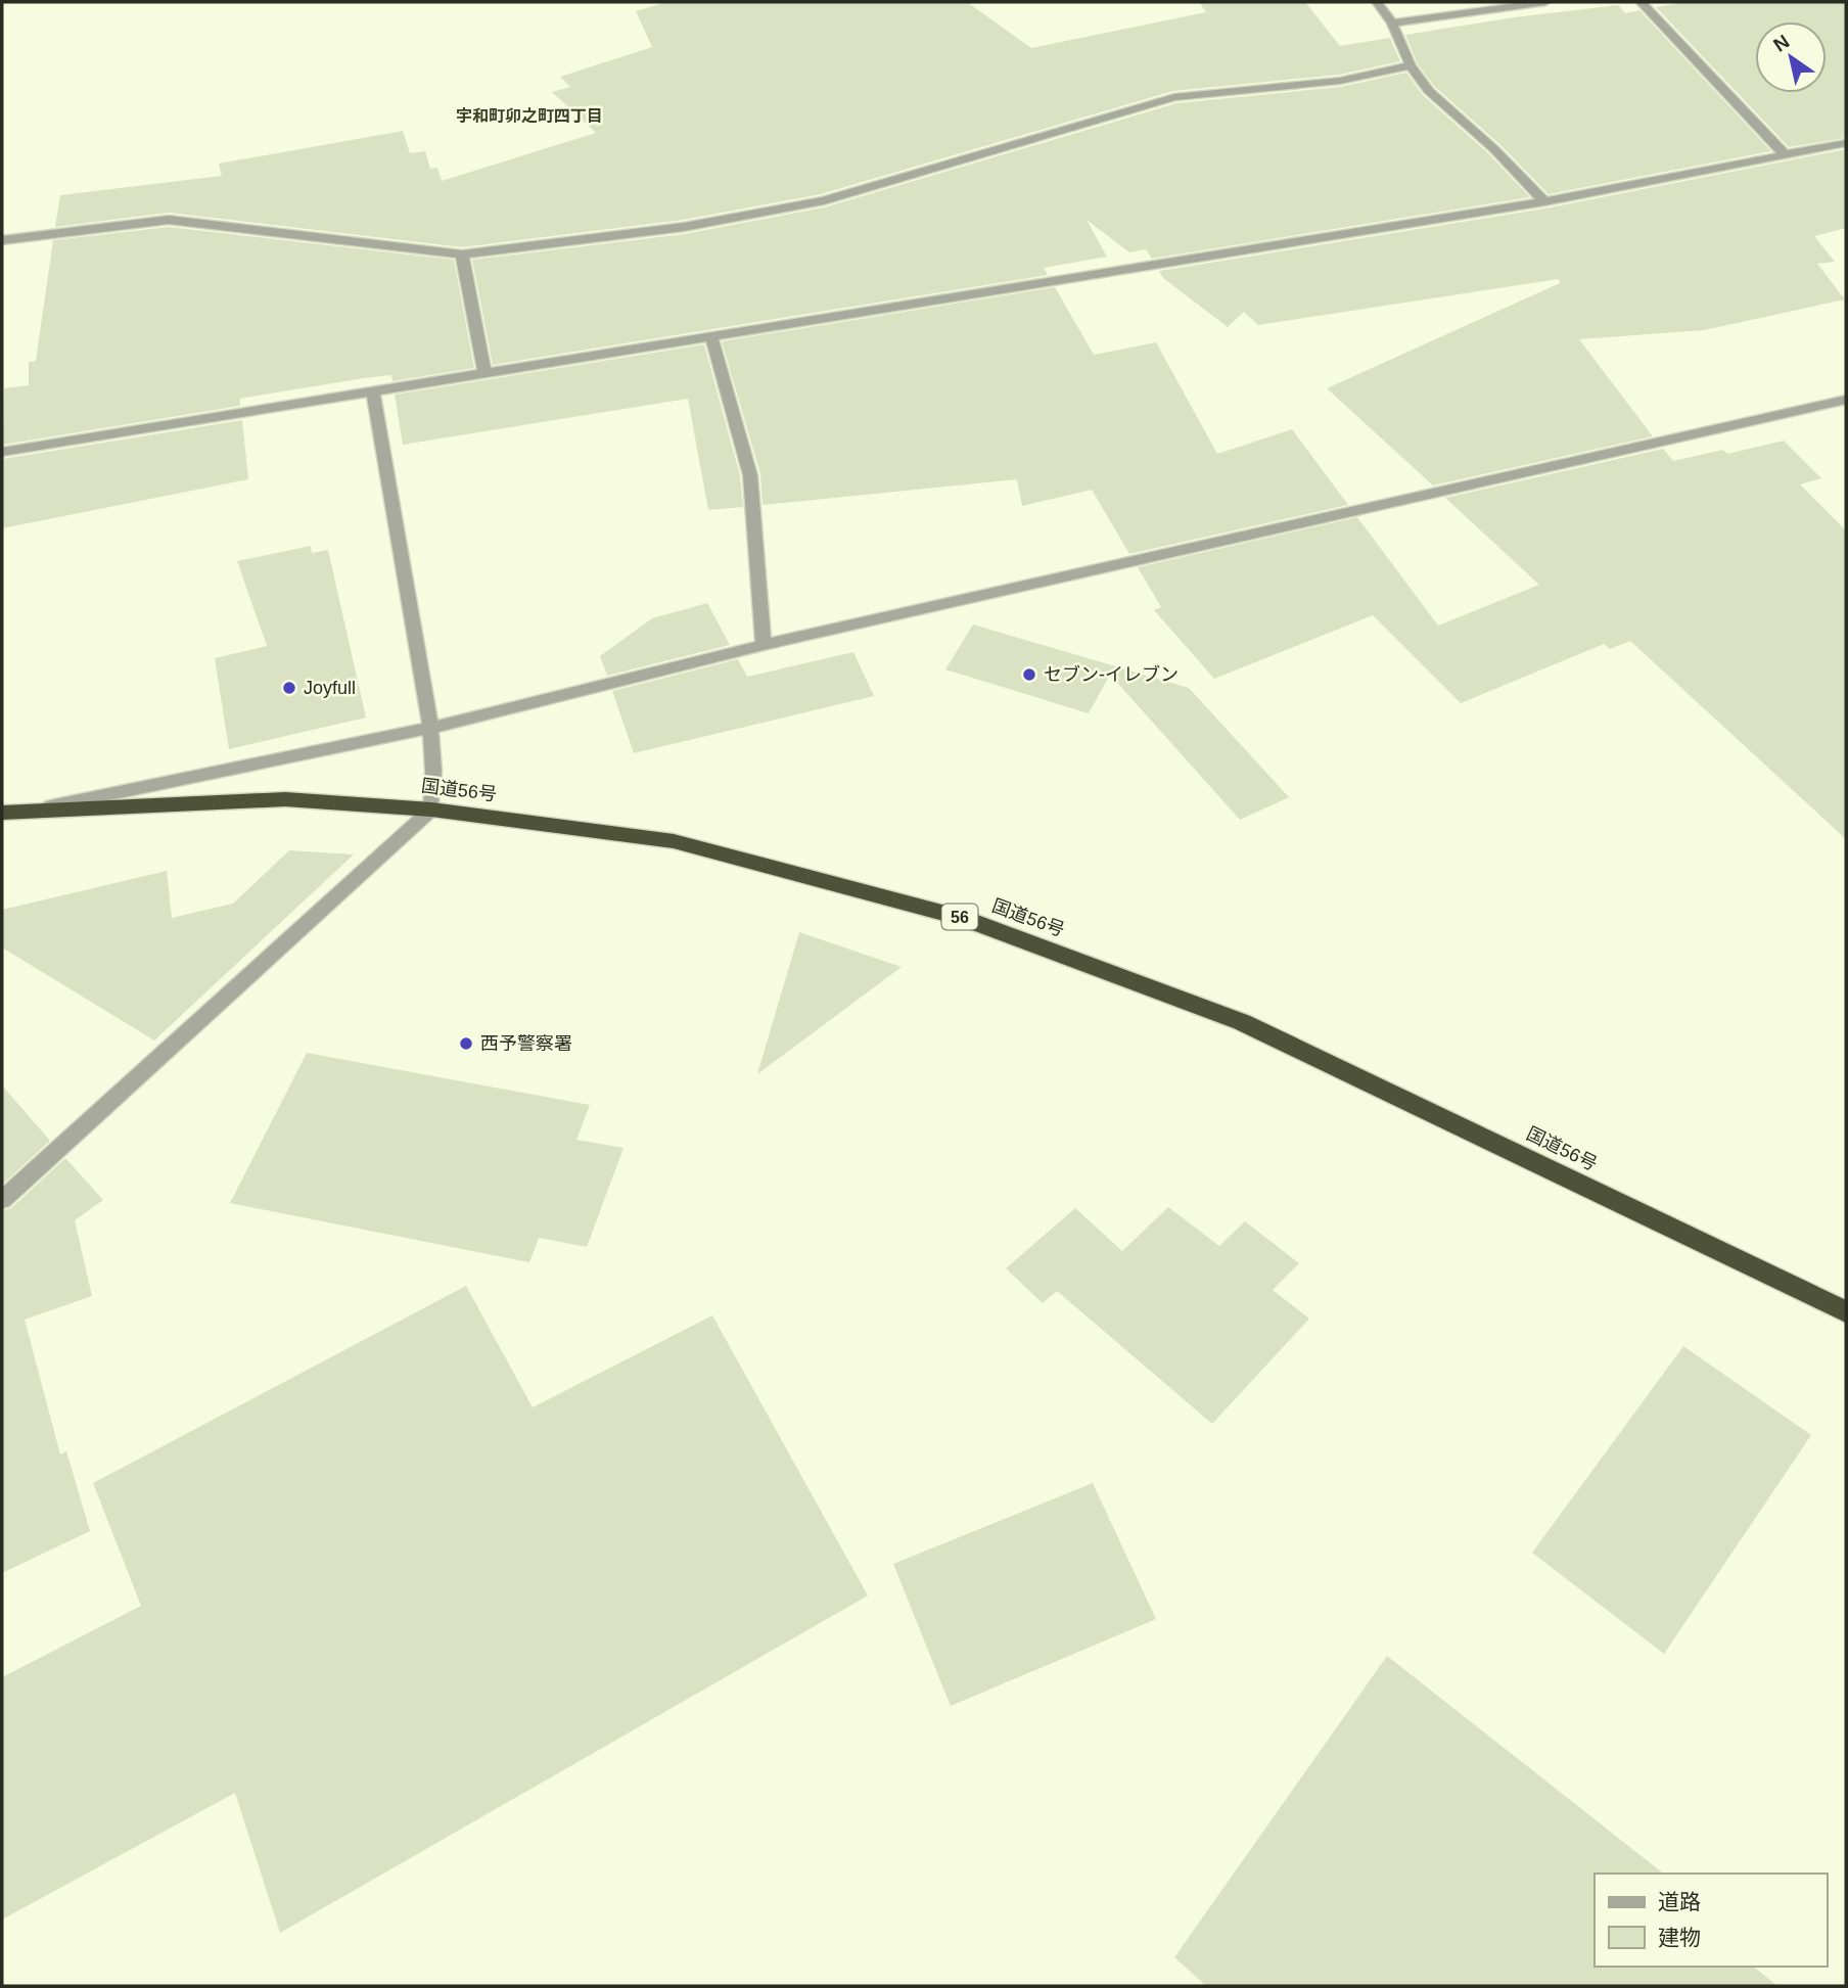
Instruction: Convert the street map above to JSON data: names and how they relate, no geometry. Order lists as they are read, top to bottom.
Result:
{
  "streets": {
    "highway": ["国道56号", "56"]
  },
  "districts": ["宇和町卯之町四丁目"],
  "places": ["セブン-イレブン", "Joyfull", "西予警察署"],
  "legend": ["道路", "建物"],
  "north": "top left"
}
